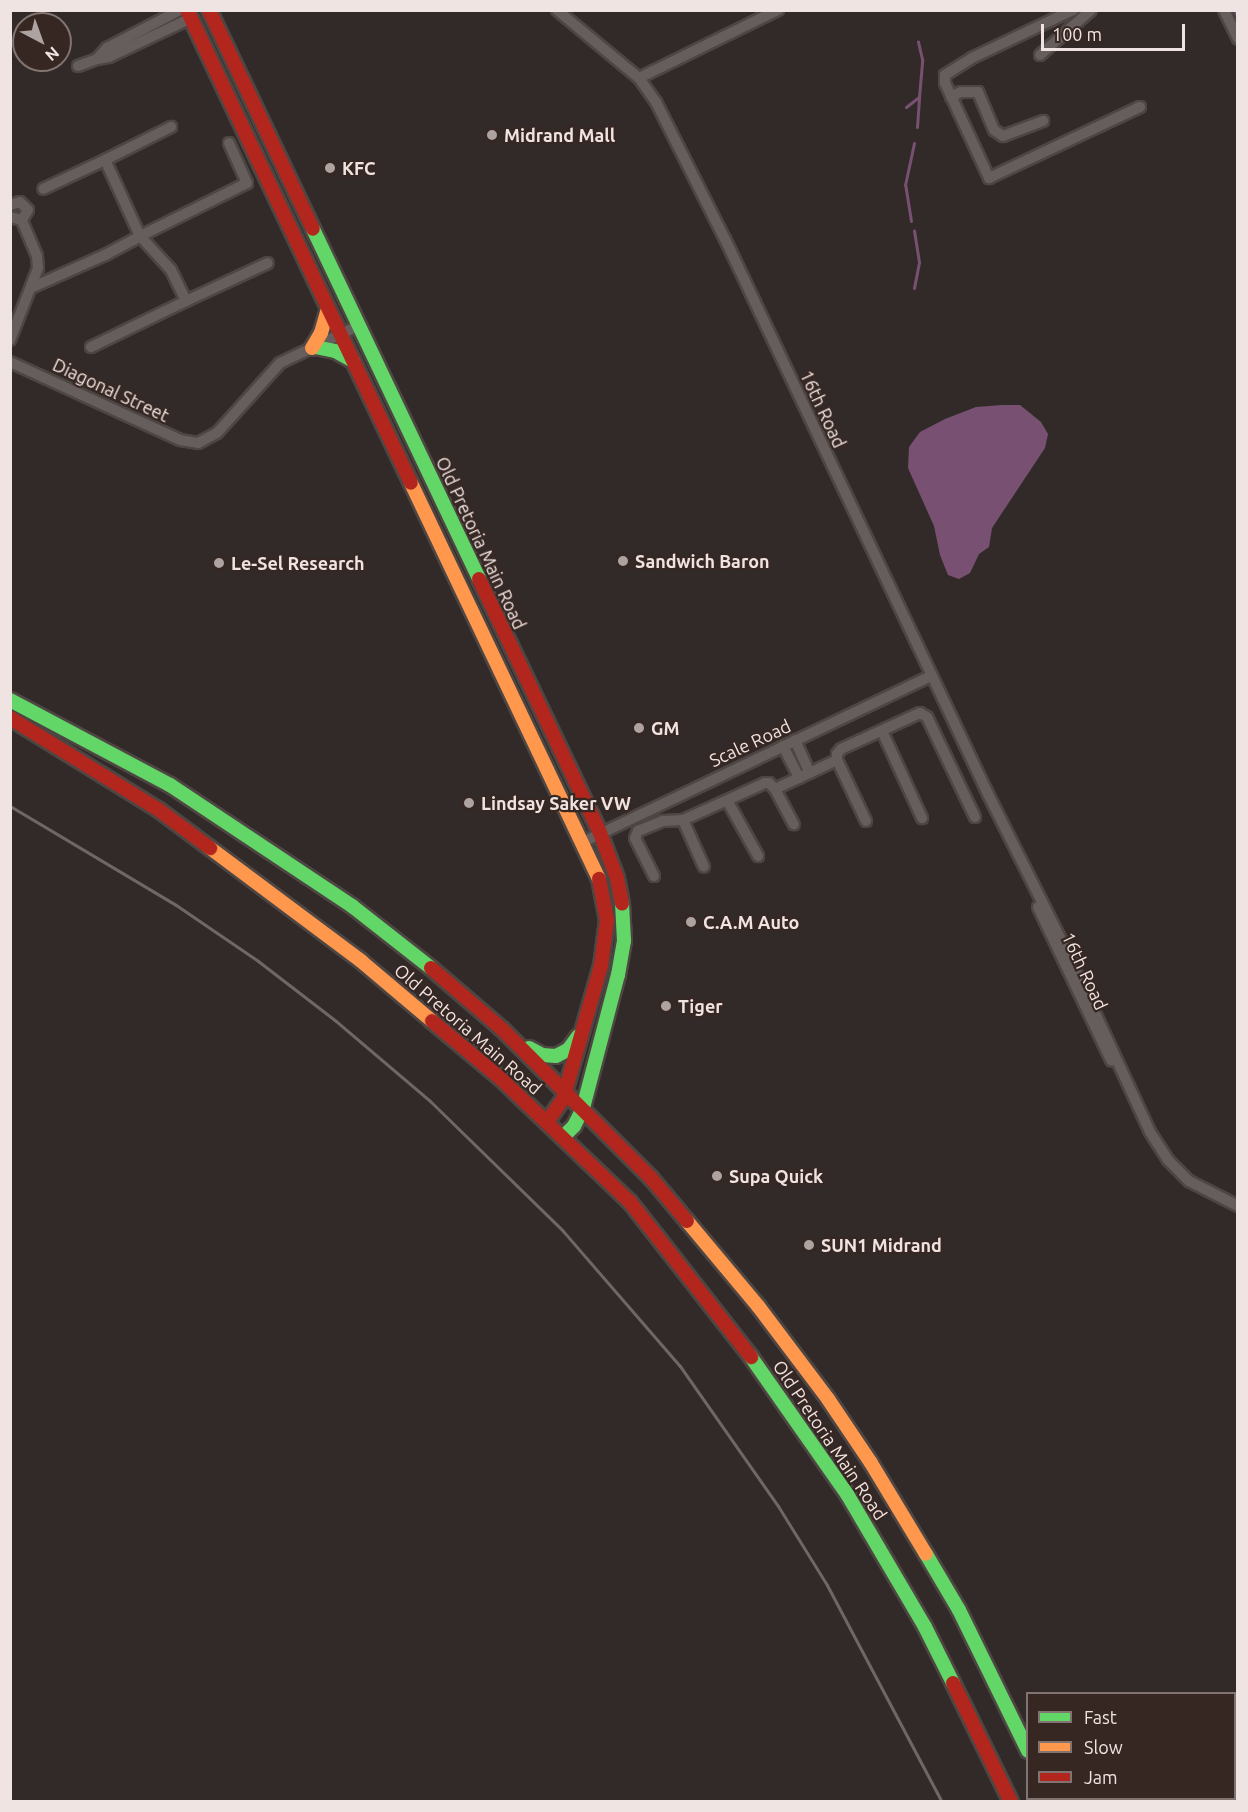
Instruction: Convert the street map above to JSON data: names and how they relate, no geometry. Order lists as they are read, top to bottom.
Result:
{
  "streets": {
    "main road": ["Old Pretoria Main Road"],
    "street": ["Diagonal Street", "16th Road", "Scale Road"]
  },
  "crossings": [
    ["16th Road", "Scale Road"],
    ["Old Pretoria Main Road", "Scale Road"]
  ],
  "places": [
    "Midrand Mall",
    "KFC",
    "Sandwich Baron",
    "Le-Sel Research",
    "GM",
    "Lindsay Saker VW",
    "C.A.M Auto",
    "Tiger",
    "Supa Quick",
    "SUN1 Midrand"
  ],
  "legend": ["Fast", "Slow", "Jam"],
  "scale_bar": "100 m",
  "north": "bottom right"
}
